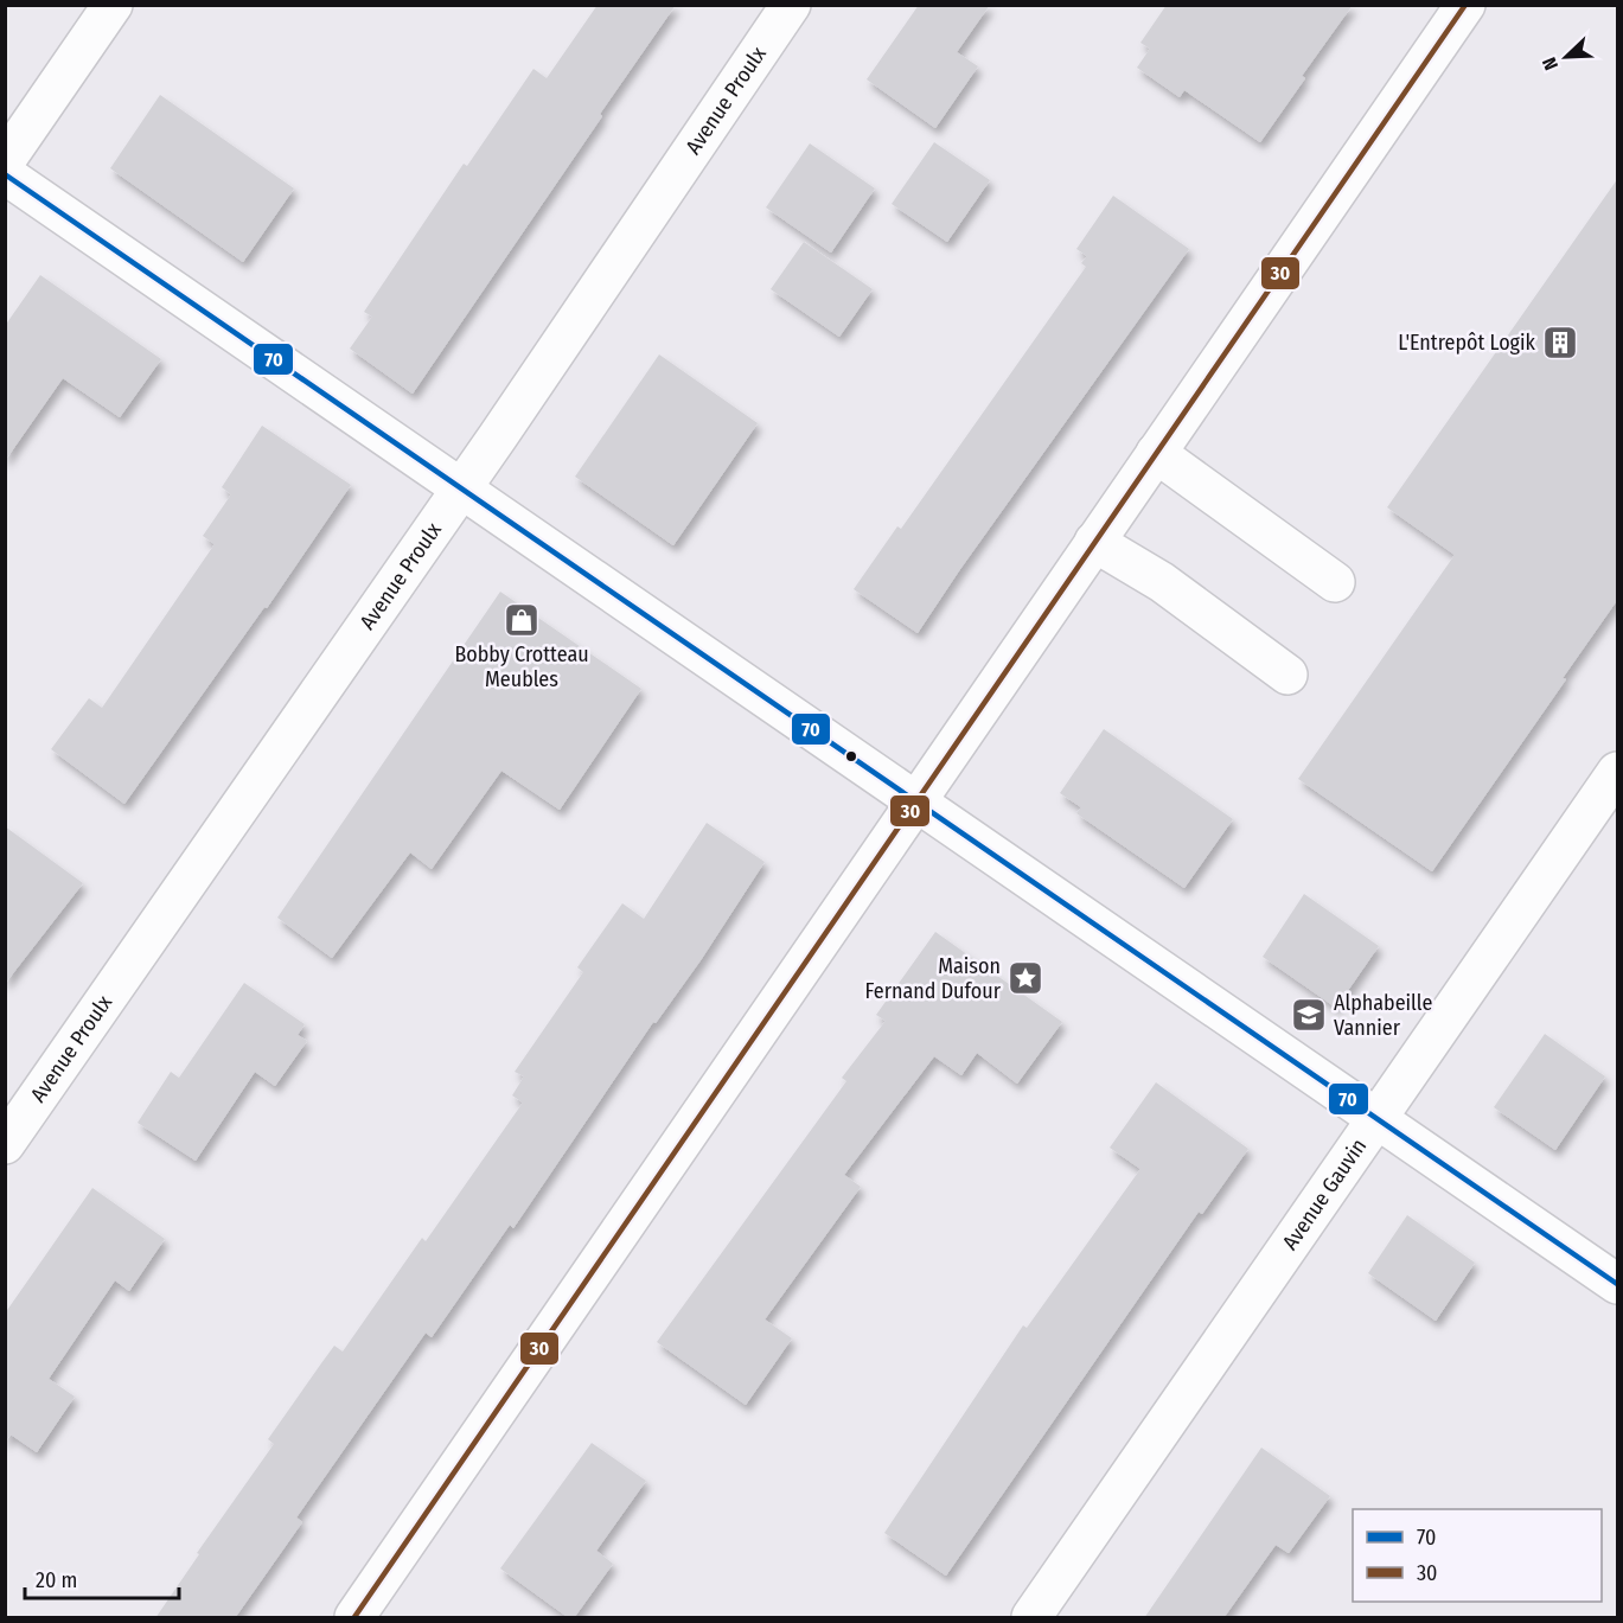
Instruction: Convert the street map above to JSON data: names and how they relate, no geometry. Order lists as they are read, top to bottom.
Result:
{
  "streets": {
    "street": ["Avenue Proulx", "Avenue Gauvin"]
  },
  "places": {
    "building": ["L'Entrepôt Logik"],
    "shop": ["Bobby Crotteau Meubles"],
    "place": ["Maison Fernand Dufour"],
    "school or university": ["Alphabeille Vannier"]
  },
  "lines": ["transit line 30", "transit line 70"],
  "legend": ["70", "30"],
  "scale_bar": "20 m",
  "north": "bottom left"
}
